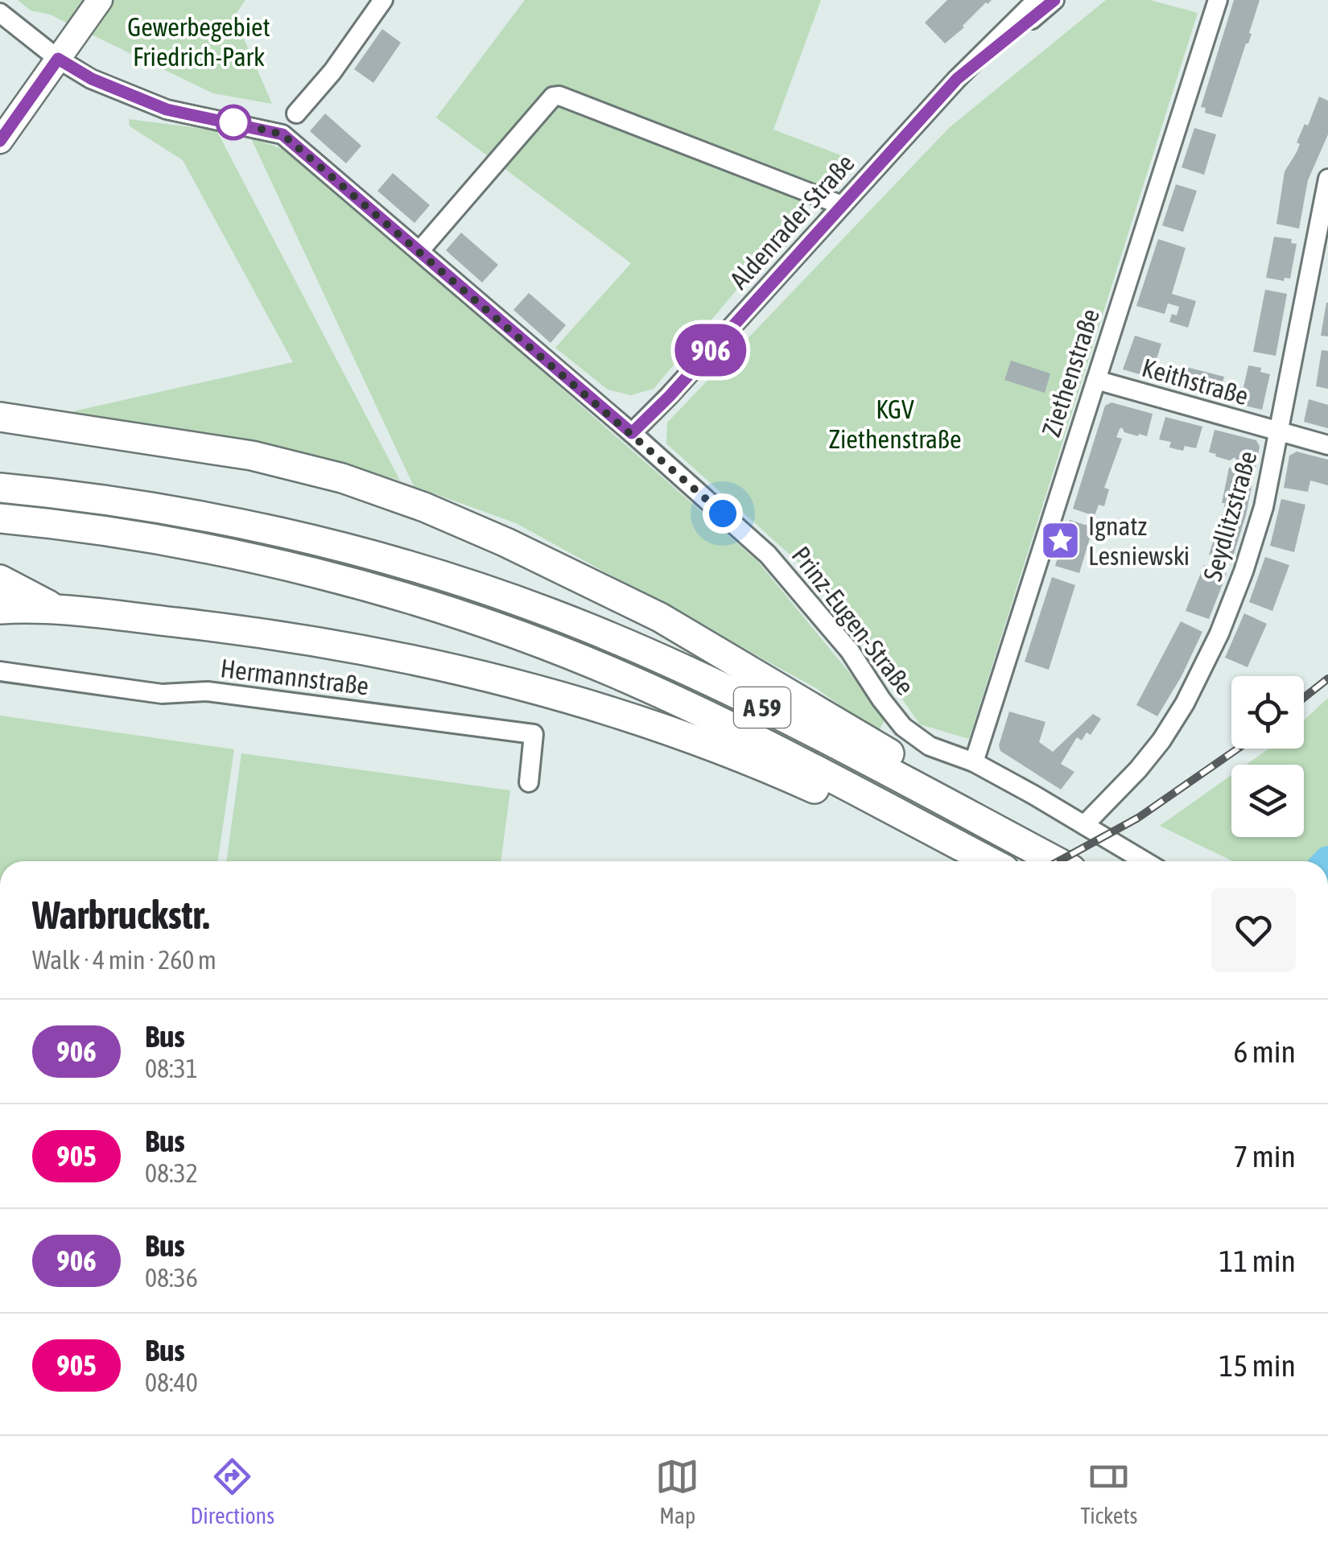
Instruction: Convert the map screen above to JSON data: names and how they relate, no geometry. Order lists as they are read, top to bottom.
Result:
{
  "streets": {
    "highway": ["A 59"],
    "street": [
      "Aldenrader Straße",
      "Ziethenstraße",
      "Keithstraße",
      "Seydlitzstraße",
      "Prinz-Eugen-Straße",
      "Hermannstraße"
    ]
  },
  "crossings": [
    ["Aldenrader Straße", "Prinz-Eugen-Straße"],
    ["Ziethenstraße", "Keithstraße"],
    ["Ziethenstraße", "Prinz-Eugen-Straße"],
    ["Keithstraße", "Seydlitzstraße"],
    ["Seydlitzstraße", "Prinz-Eugen-Straße"]
  ],
  "parks": ["Gewerbegebiet Friedrich-Park", "KGV Ziethenstraße"],
  "places": {
    "place": ["Ignatz Lesniewski"]
  },
  "lines": ["bus line 906"],
  "page": {
    "on_map": "906",
    "heading": ["Warbruckstr.", "Walk · 4 min · 260 m"],
    "list": [
      {
        "mark": "906",
        "name": "Bus",
        "note": "08:31",
        "value": "6 min"
      },
      {
        "mark": "905",
        "name": "Bus",
        "note": "08:32",
        "value": "7 min"
      },
      {
        "mark": "906",
        "name": "Bus",
        "note": "08:36",
        "value": "11 min"
      },
      {
        "mark": "905",
        "name": "Bus",
        "note": "08:40",
        "value": "15 min"
      }
    ],
    "tabs": ["Directions", "Map", "Tickets"]
  }
}
